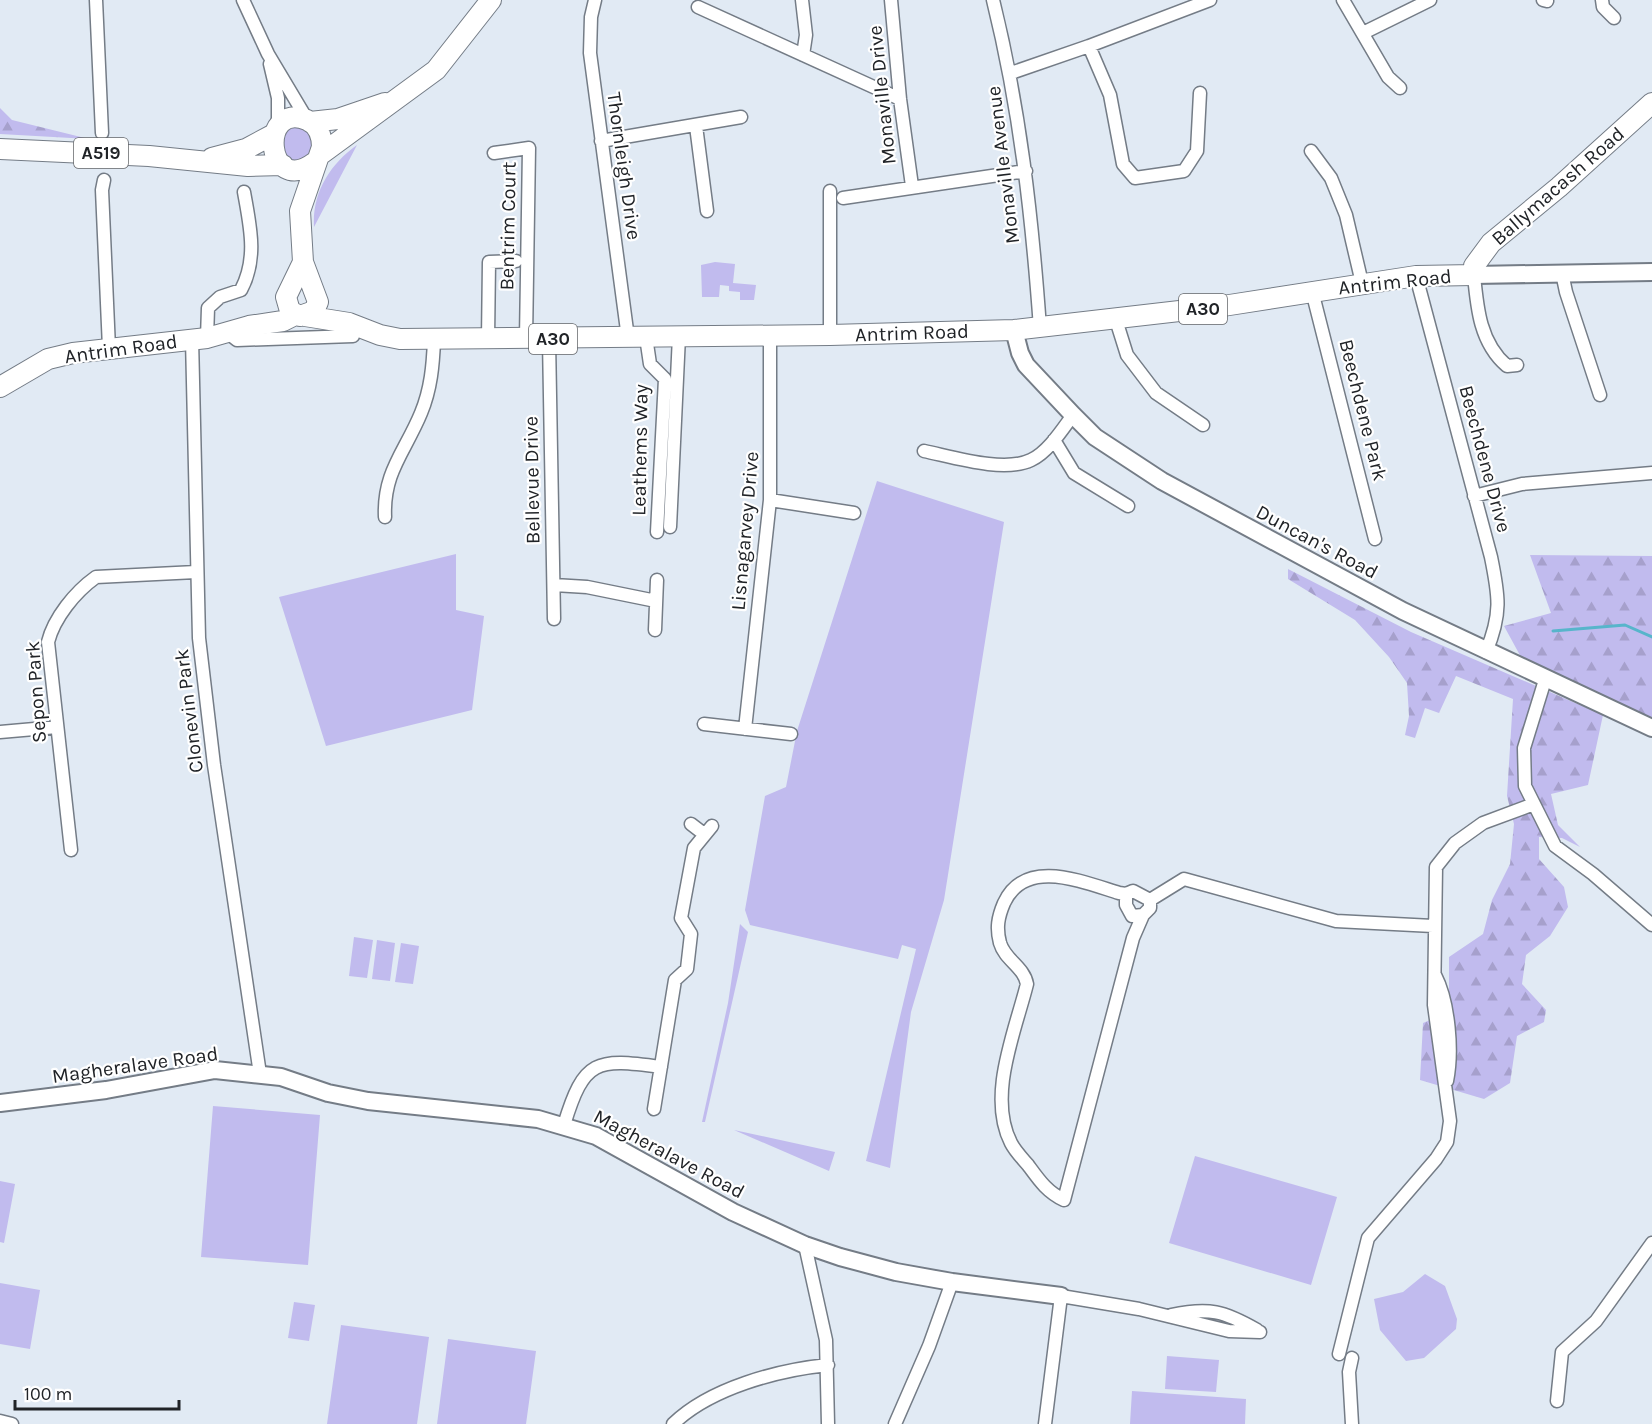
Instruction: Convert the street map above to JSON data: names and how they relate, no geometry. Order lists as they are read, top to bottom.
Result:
{
  "streets": {
    "main road": [
      "A519",
      "Ballymacash Road",
      "Antrim Road",
      "A30"
    ],
    "street": [
      "Monaville Drive",
      "Monaville Avenue",
      "Thornleigh Drive",
      "Bentrim Court",
      "Beechdene Park",
      "Leathems Way",
      "Beechdene Drive",
      "Bellevue Drive",
      "Lisnagarvey Drive",
      "Duncan's Road",
      "Sepon Park",
      "Clonevin Park",
      "Magheralave Road"
    ]
  },
  "crossings": [
    ["Monaville Drive", "Monaville Avenue"],
    ["A519", "A30"],
    ["Monaville Avenue", "Antrim Road"],
    ["Thornleigh Drive", "Antrim Road"],
    ["Thornleigh Drive", "Leathems Way"],
    ["Ballymacash Road", "Antrim Road"],
    ["Bentrim Court", "Antrim Road"],
    ["Antrim Road", "A30"],
    ["Antrim Road", "Beechdene Park"],
    ["Antrim Road", "Leathems Way"],
    ["Antrim Road", "Beechdene Drive"],
    ["Antrim Road", "Bellevue Drive"],
    ["Antrim Road", "Lisnagarvey Drive"],
    ["Antrim Road", "Duncan's Road"],
    ["Antrim Road", "Clonevin Park"],
    ["Beechdene Drive", "Duncan's Road"],
    ["Sepon Park", "Clonevin Park"],
    ["Clonevin Park", "Magheralave Road"]
  ],
  "scale_bar": "100 m"
}
